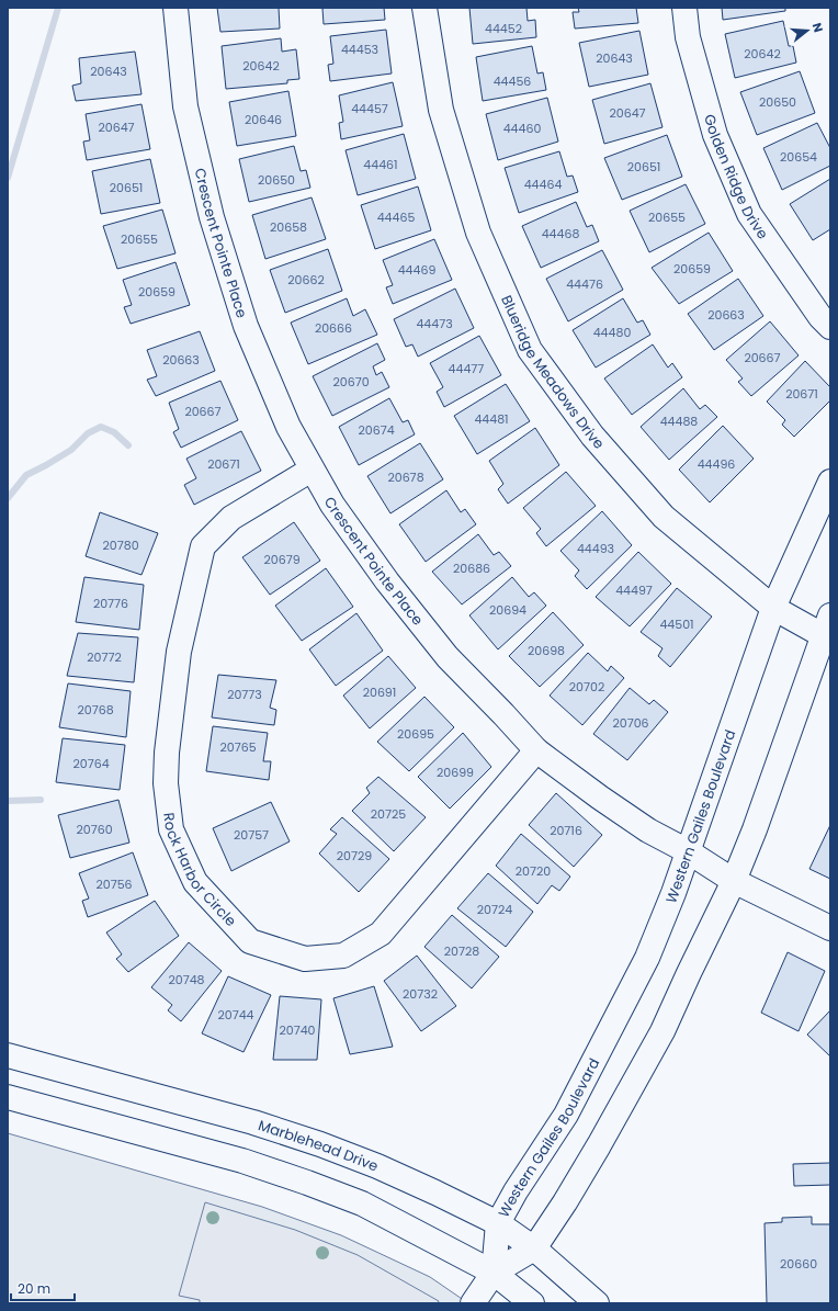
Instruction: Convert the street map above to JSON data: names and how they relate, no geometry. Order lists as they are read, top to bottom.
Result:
{
  "streets": {
    "street": [
      "Golden Ridge Drive",
      "Crescent Pointe Place",
      "Blueridge Meadows Drive",
      "Western Gailes Boulevard",
      "Rock Harbor Circle",
      "Marblehead Drive"
    ]
  },
  "crossings": [
    ["Crescent Pointe Place", "Western Gailes Boulevard"],
    ["Crescent Pointe Place", "Rock Harbor Circle"],
    ["Blueridge Meadows Drive", "Western Gailes Boulevard"],
    ["Western Gailes Boulevard", "Marblehead Drive"]
  ],
  "house_numbers": [
    "44452",
    "44453",
    "20642",
    "20643",
    "20642",
    "20643",
    "44456",
    "20650",
    "44457",
    "20647",
    "20646",
    "20647",
    "44460",
    "20654",
    "44461",
    "20651",
    "20650",
    "44464",
    "20651",
    "44465",
    "20655",
    "20658",
    "44468",
    "20655",
    "20659",
    "44469",
    "20662",
    "44476",
    "20659",
    "20663",
    "44473",
    "20666",
    "44480",
    "20667",
    "20663",
    "44477",
    "20670",
    "20671",
    "20667",
    "44481",
    "44488",
    "20674",
    "20671",
    "44496",
    "20678",
    "20780",
    "44493",
    "20679",
    "20686",
    "44497",
    "20776",
    "20694",
    "44501",
    "20698",
    "20772",
    "20702",
    "20691",
    "20773",
    "20768",
    "20706",
    "20695",
    "20765",
    "20764",
    "20699",
    "20725",
    "20760",
    "20716",
    "20757",
    "20729",
    "20720",
    "20756",
    "20724",
    "20728",
    "20748",
    "20732",
    "20744",
    "20740",
    "20660"
  ],
  "scale_bar": "20 m",
  "north": "right"
}
